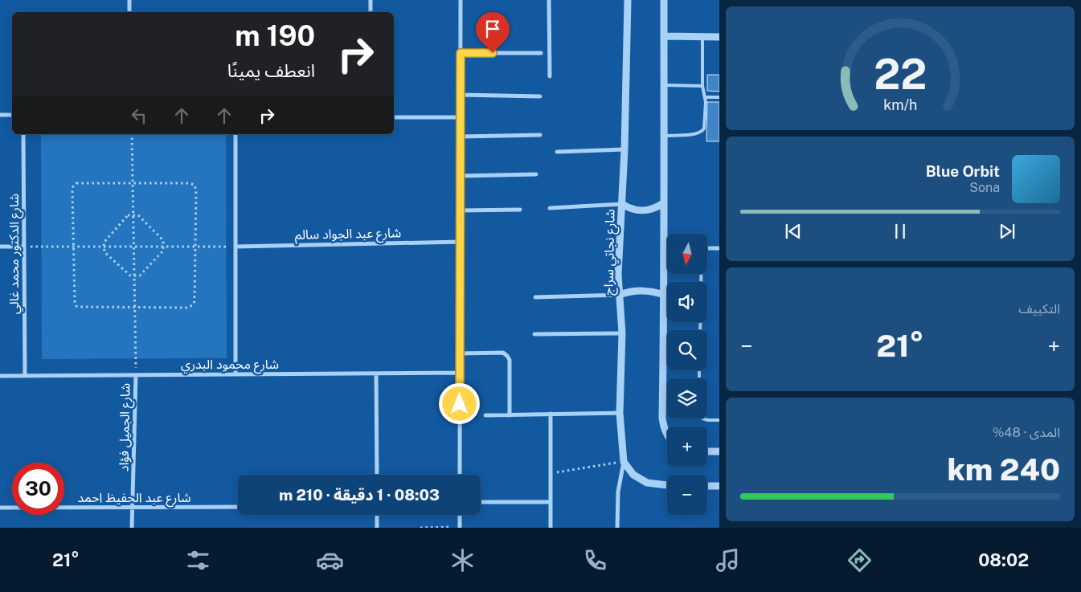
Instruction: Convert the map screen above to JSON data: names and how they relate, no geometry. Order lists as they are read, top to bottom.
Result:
{
  "streets": {
    "street": [
      "شارع عبد الجواد سالم",
      "شارع نجاتي سراج",
      "شارع الدكتور محمد غالي",
      "شارع محمود البدري",
      "شارع الجميل فؤاد",
      "شارع عبد الحفيظ احمد"
    ]
  },
  "crossings": [
    ["شارع الدكتور محمد غالي", "شارع محمود البدري"],
    ["شارع محمود البدري", "شارع الجميل فؤاد"],
    ["شارع الجميل فؤاد", "شارع عبد الحفيظ احمد"]
  ],
  "north": "bottom",
  "page": {
    "turn": ["190 m", "انعطف يمينًا"],
    "song": ["Blue Orbit", "Sona"],
    "map_buttons": ["+", "−"],
    "tile": [
      "التكييف",
      ["المدى · 48%", "240 km"]
    ],
    "heat": ["−", "21°", "+"],
    "limit": "30",
    "trip": "08:03 · 1 دقيقة · 210 m",
    "tabs": ["08:02", "21°"],
    "gauge": ["22", "km/h"]
  }
}
